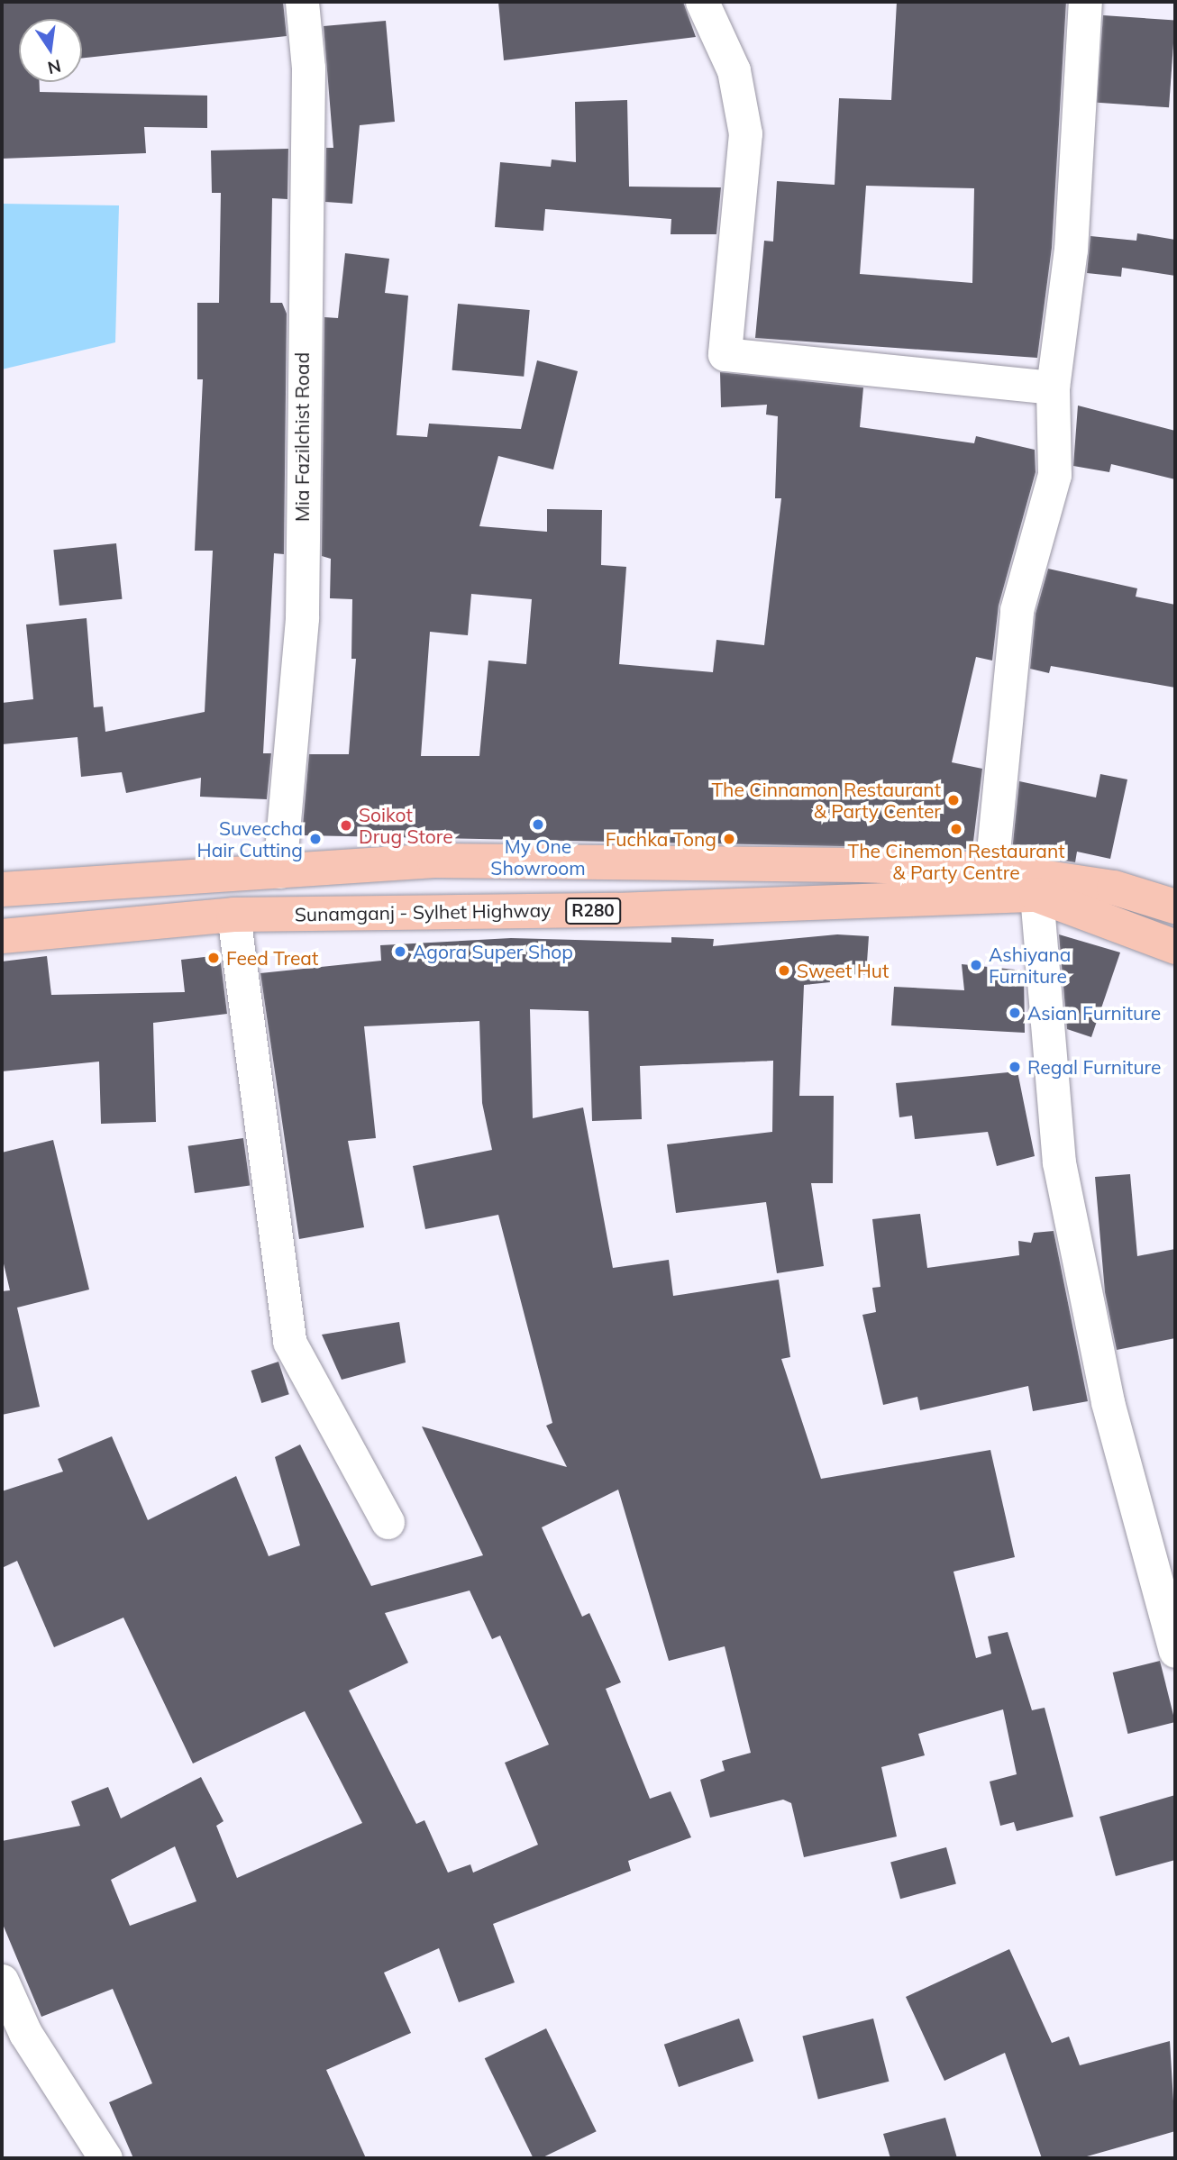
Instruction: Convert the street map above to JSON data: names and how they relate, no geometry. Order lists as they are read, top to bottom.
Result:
{
  "streets": {
    "main road": ["R280", "Sunamganj - Sylhet Highway"],
    "street": ["Mia Fazilchist Road"]
  },
  "places": [
    "The Cinnamon Restaurant & Party Center",
    "My One Showroom",
    "Soikot Drug Store",
    "The Cinemon Restaurant & Party Centre",
    "Suveccha Hair Cutting",
    "Fuchka Tong",
    "Agora Super Shop",
    "Feed Treat",
    "Ashiyana Furniture",
    "Sweet Hut",
    "Asian Furniture",
    "Regal Furniture"
  ],
  "north": "bottom"
}
